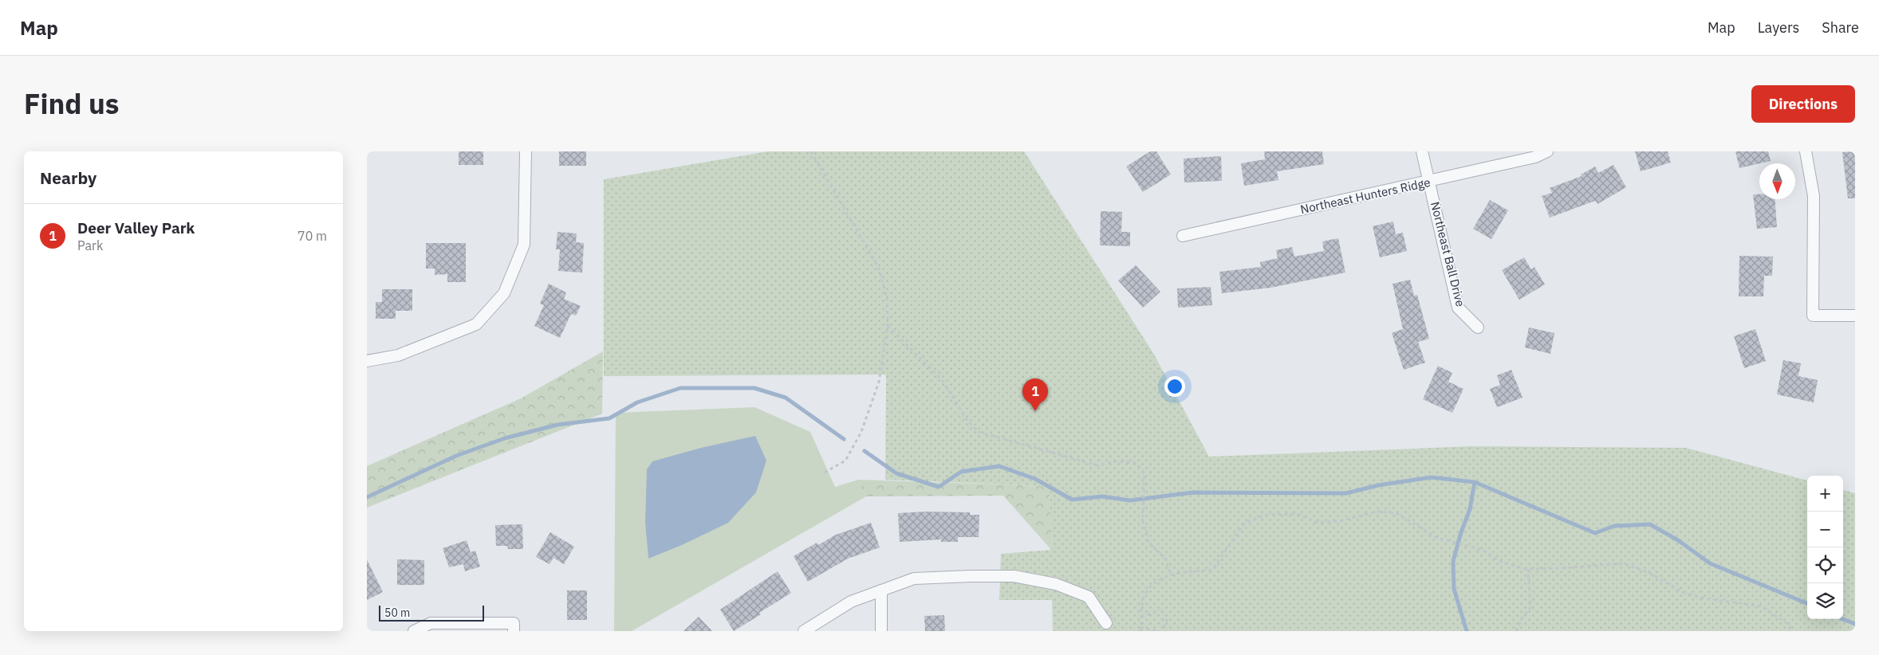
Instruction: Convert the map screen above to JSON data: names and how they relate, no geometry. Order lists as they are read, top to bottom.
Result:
{
  "streets": {
    "street": ["Northeast Hunters Ridge", "Northeast Ball Drive"]
  },
  "crossings": [
    ["Northeast Hunters Ridge", "Northeast Ball Drive"]
  ],
  "scale_bar": "50 m",
  "north": "bottom",
  "page": {
    "header": "Map",
    "nav": ["Map", "Layers", "Share"],
    "title": "Find us",
    "buttons": "Directions",
    "heading": "Nearby",
    "list": [
      {
        "mark": "1",
        "name": "Deer Valley Park",
        "note": "Park",
        "value": "70 m"
      }
    ],
    "pins": "1",
    "map_buttons": ["+", "−"],
    "scale": "50 m"
  }
}
